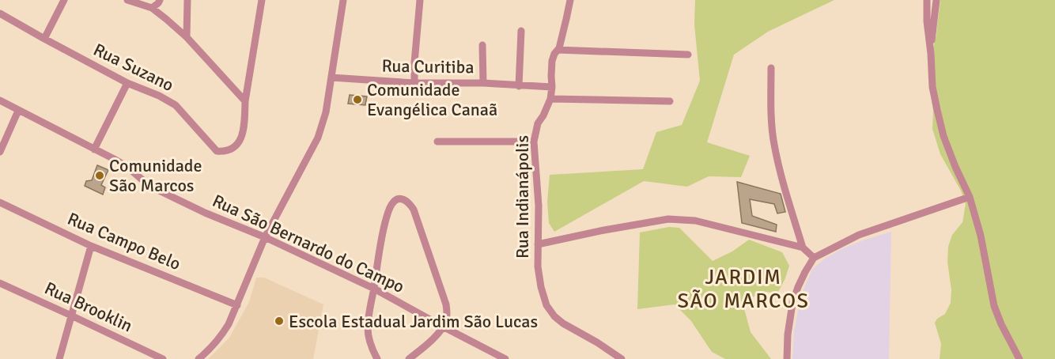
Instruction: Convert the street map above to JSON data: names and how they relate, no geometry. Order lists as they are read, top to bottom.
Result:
{
  "streets": {
    "street": [
      "Rua Curitiba",
      "Rua Suzano",
      "Rua Indianápolis",
      "Rua Campo Belo",
      "Rua São Bernardo do Campo",
      "Rua Brooklin"
    ]
  },
  "crossings": [
    ["Rua Curitiba", "Rua Indianápolis"]
  ],
  "districts": ["JARDIM SÃO MARCOS"],
  "places": ["Comunidade Evangélica Canaã", "Comunidade São Marcos", "Escola Estadual Jardim São Lucas"]
}
